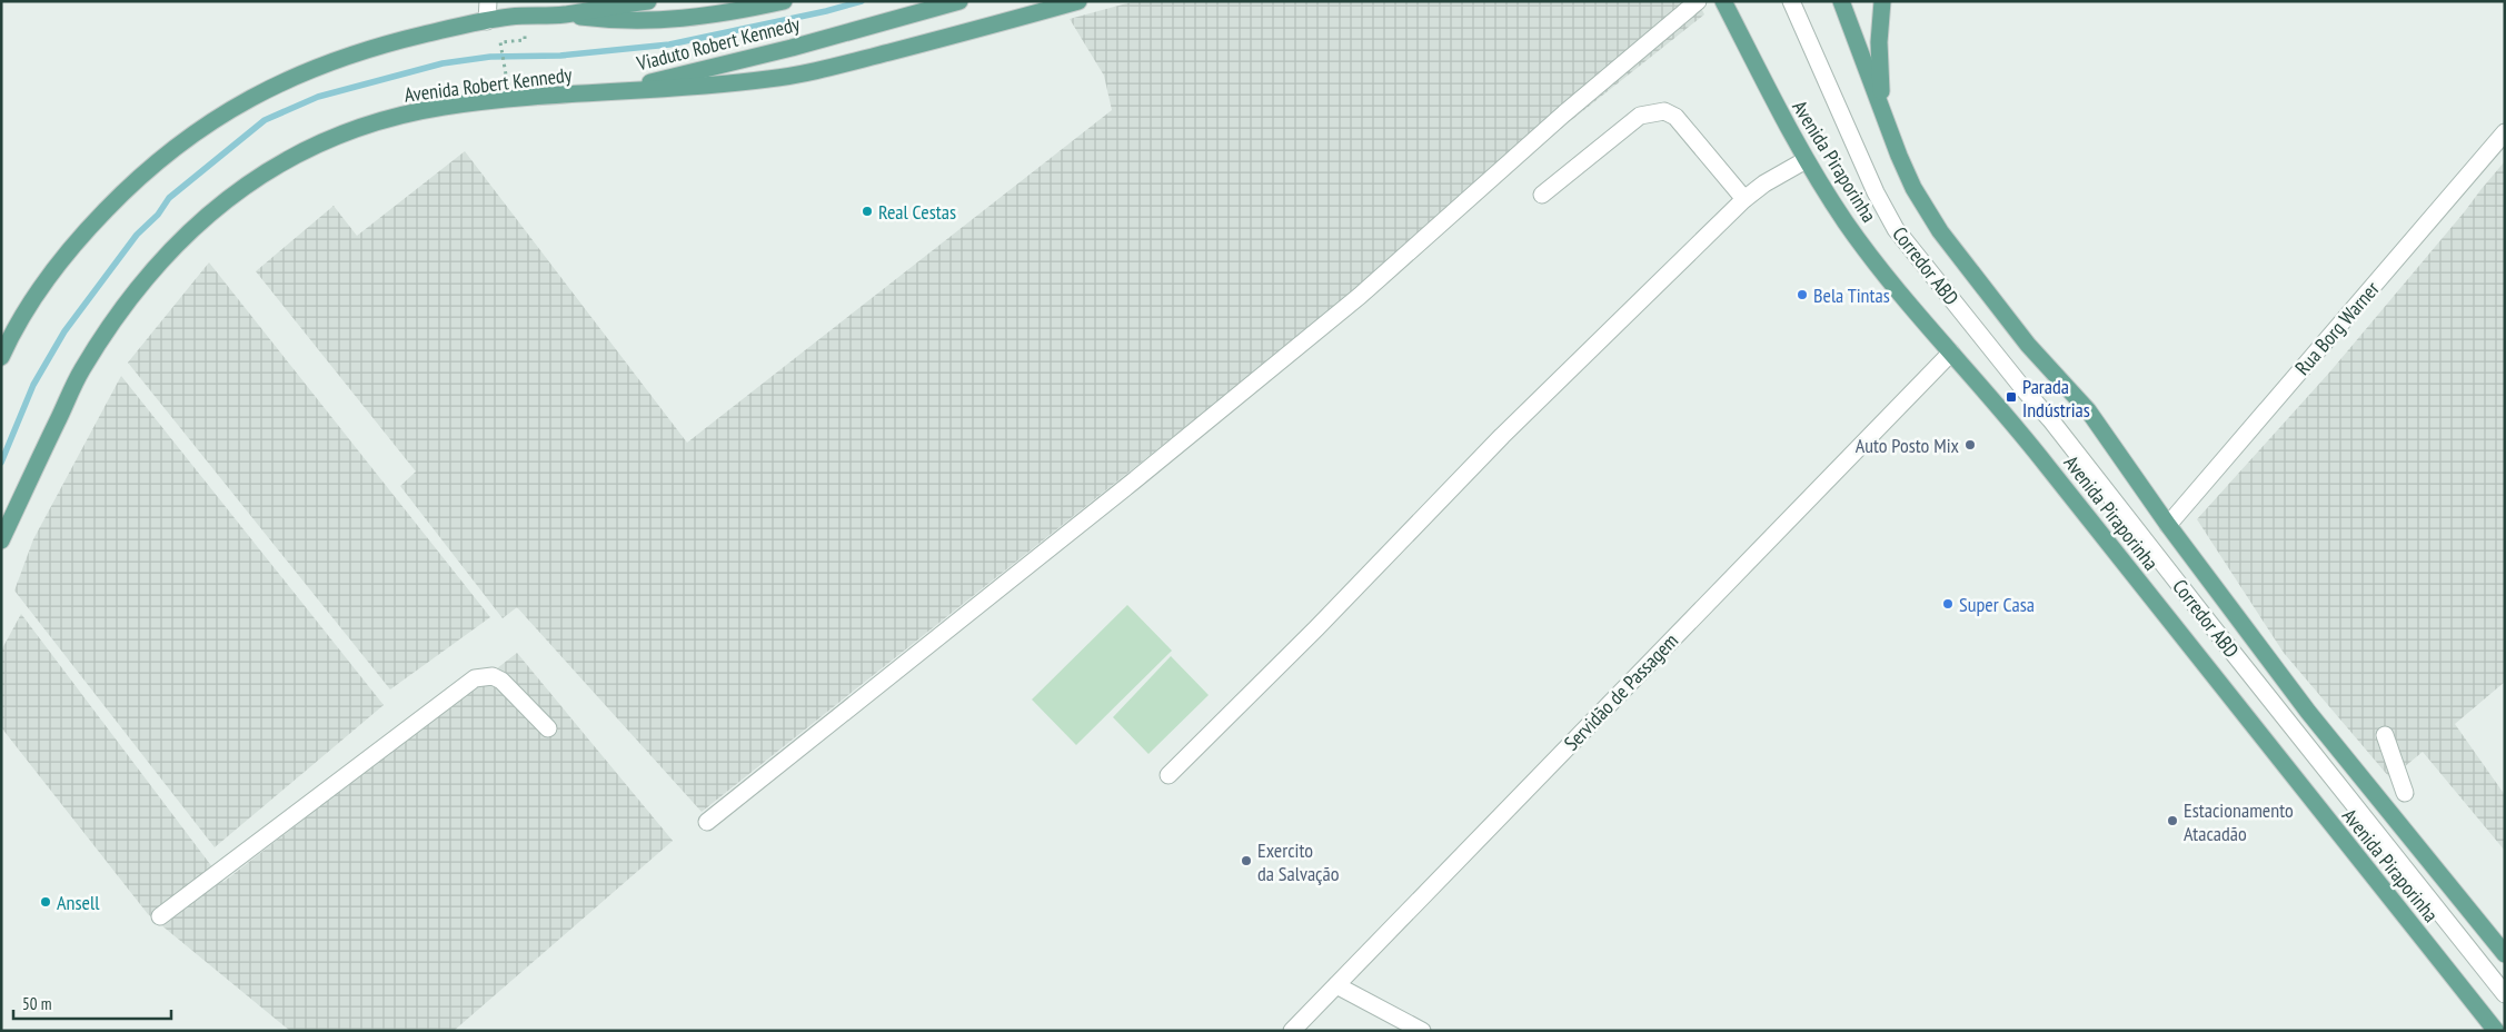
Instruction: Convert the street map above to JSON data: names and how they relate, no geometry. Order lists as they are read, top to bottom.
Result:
{
  "streets": {
    "main road": ["Viaduto Robert Kennedy", "Avenida Robert Kennedy", "Avenida Piraporinha"],
    "street": ["Corredor ABD", "Rua Borg Warner", "Servidão de Passagem"]
  },
  "crossings": [
    ["Viaduto Robert Kennedy", "Avenida Robert Kennedy"],
    ["Avenida Piraporinha", "Rua Borg Warner"],
    ["Avenida Piraporinha", "Servidão de Passagem"]
  ],
  "places": {
    "other": [
      "Real Cestas",
      "Bela Tintas",
      "Auto Posto Mix",
      "Super Casa",
      "Estacionamento Atacadão",
      "Exercito da Salvação",
      "Ansell"
    ],
    "transit": ["Parada Indústrias"]
  },
  "scale_bar": "50 m"
}
